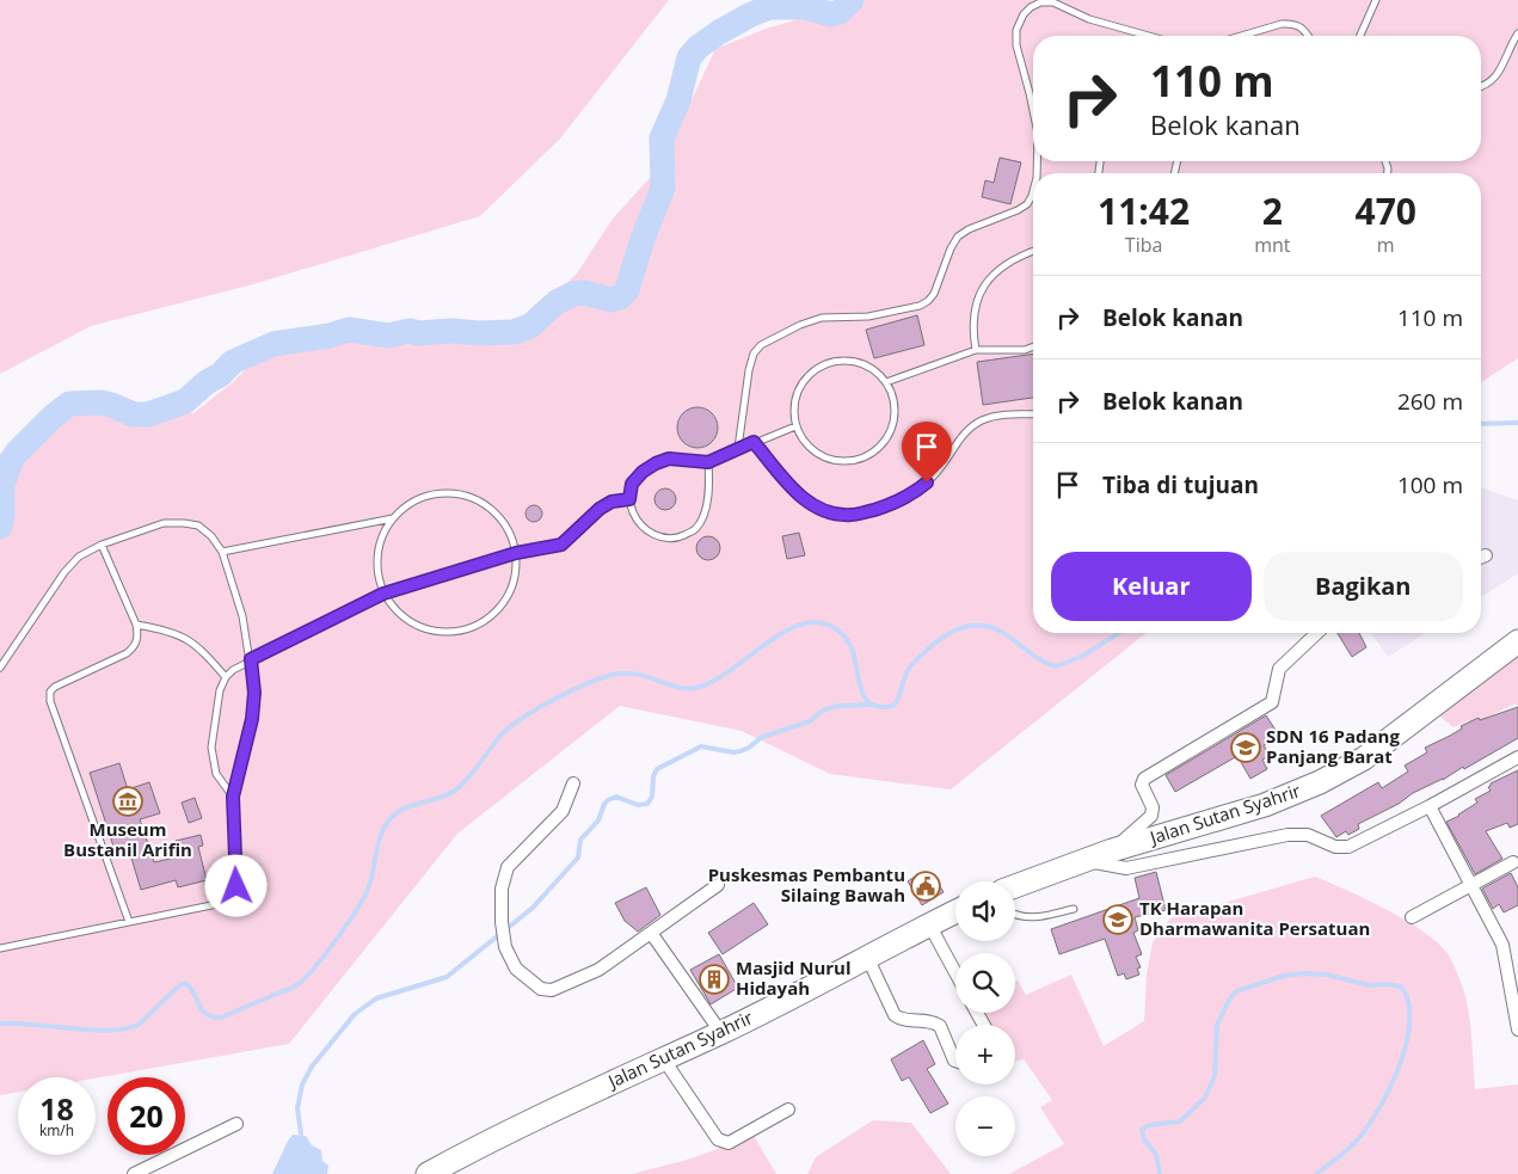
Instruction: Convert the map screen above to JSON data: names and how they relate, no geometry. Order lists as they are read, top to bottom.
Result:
{
  "streets": {
    "highway": ["Jalan Sutan Syahrir"]
  },
  "places": {
    "school or university": ["SDN 16 Padang Panjang Barat", "TK Harapan Dharmawanita Persatuan"],
    "museum": ["Museum Bustanil Arifin"],
    "public building": ["Puskesmas Pembantu Silaing Bawah"],
    "building": ["Masjid Nurul Hidayah"]
  },
  "page": {
    "turn": ["110 m", "Belok kanan"],
    "eta": [
      "11:42",
      "Tiba",
      "2",
      "mnt",
      "470",
      "m"
    ],
    "list": [
      {
        "name": "Belok kanan",
        "value": "110 m"
      },
      {
        "name": "Belok kanan",
        "value": "260 m"
      },
      {
        "name": "Tiba di tujuan",
        "value": "100 m"
      }
    ],
    "buttons": ["Keluar", "Bagikan"],
    "map_buttons": ["+", "−"],
    "speed": "18 km/h",
    "limit": "20"
  }
}
